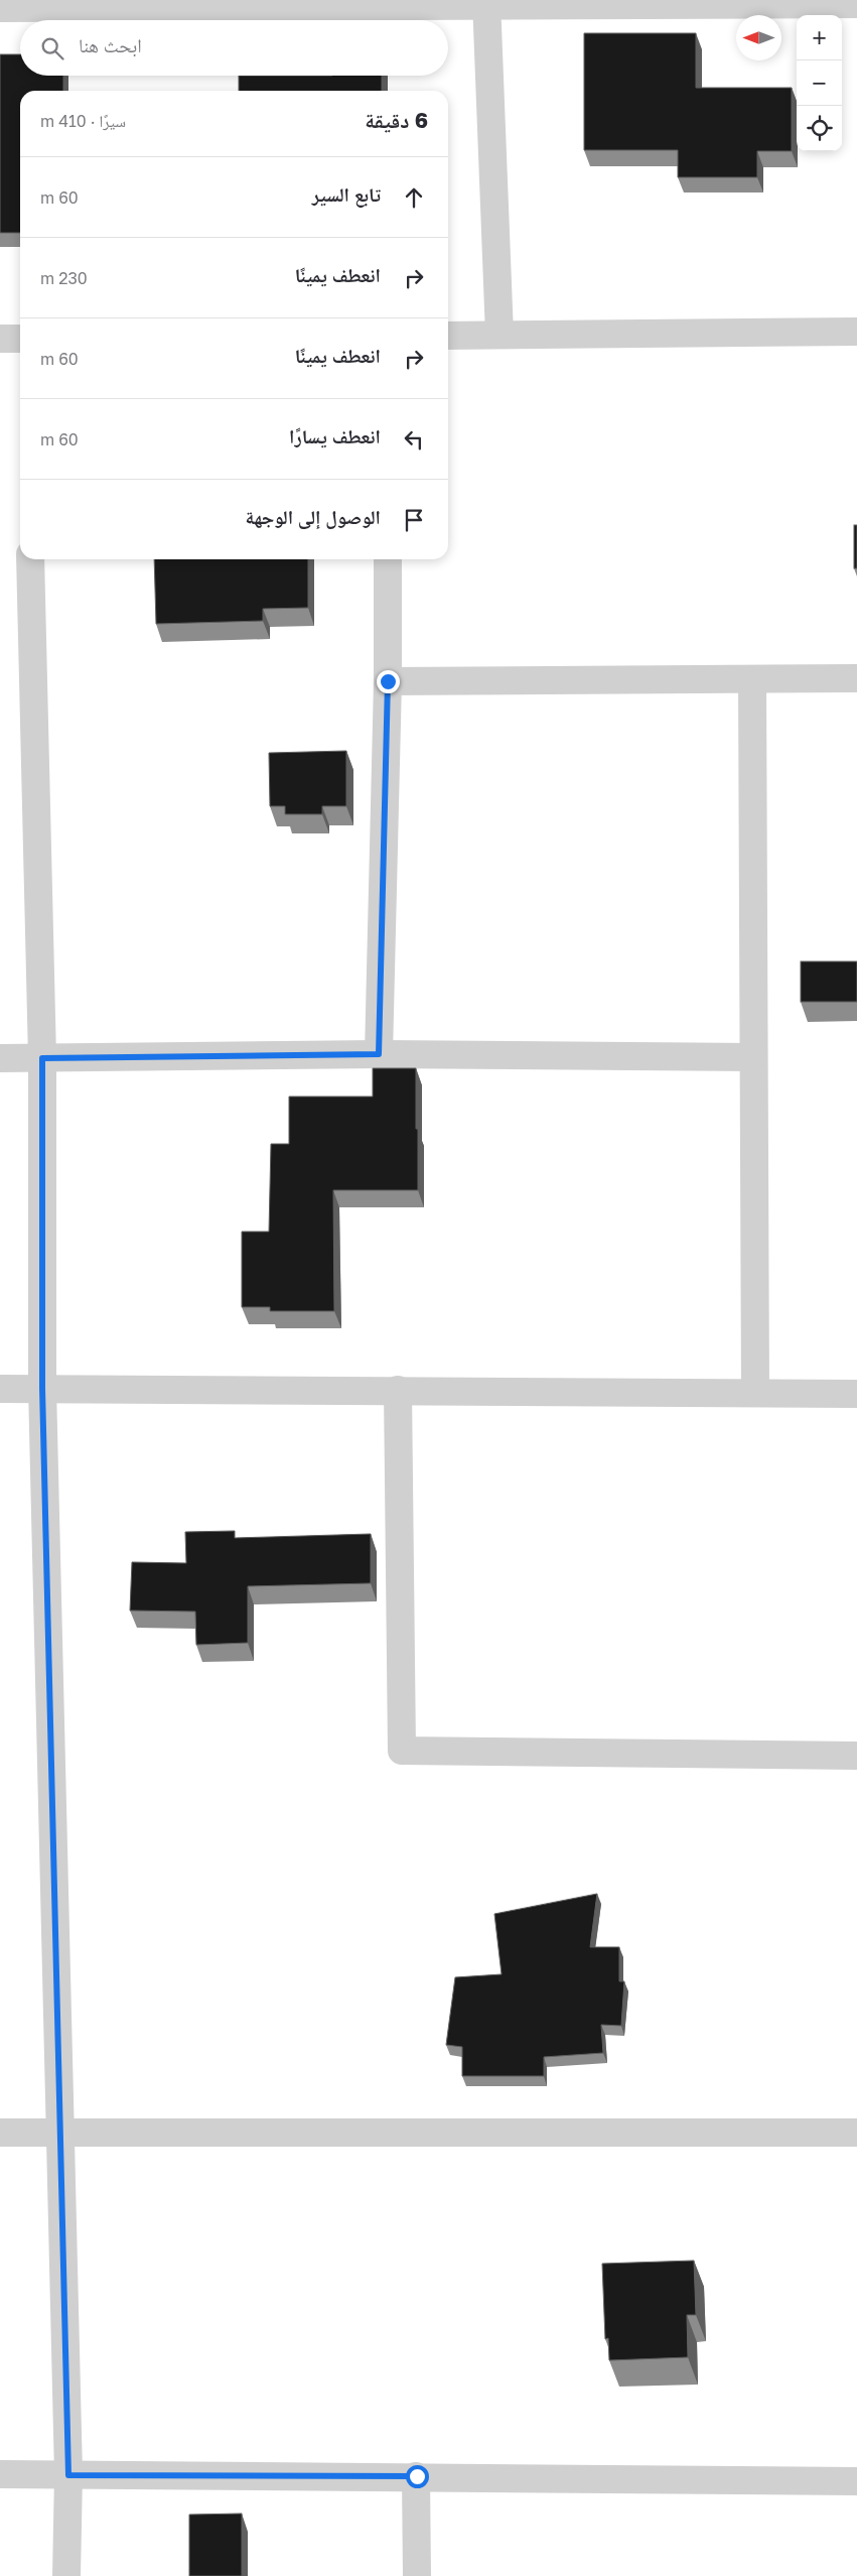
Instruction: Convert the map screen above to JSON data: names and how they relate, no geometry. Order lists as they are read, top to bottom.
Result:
{
  "north": "left",
  "page": {
    "map_buttons": ["+", "−"],
    "search": "ابحث هنا",
    "heading": ["6 دقيقة", "سيرًا · 410 m"],
    "list": [
      ["تابع السير", "60 m"],
      ["انعطف يمينًا", "230 m"],
      ["انعطف يمينًا", "60 m"],
      ["انعطف يسارًا", "60 m"],
      "الوصول إلى الوجهة"
    ]
  }
}
